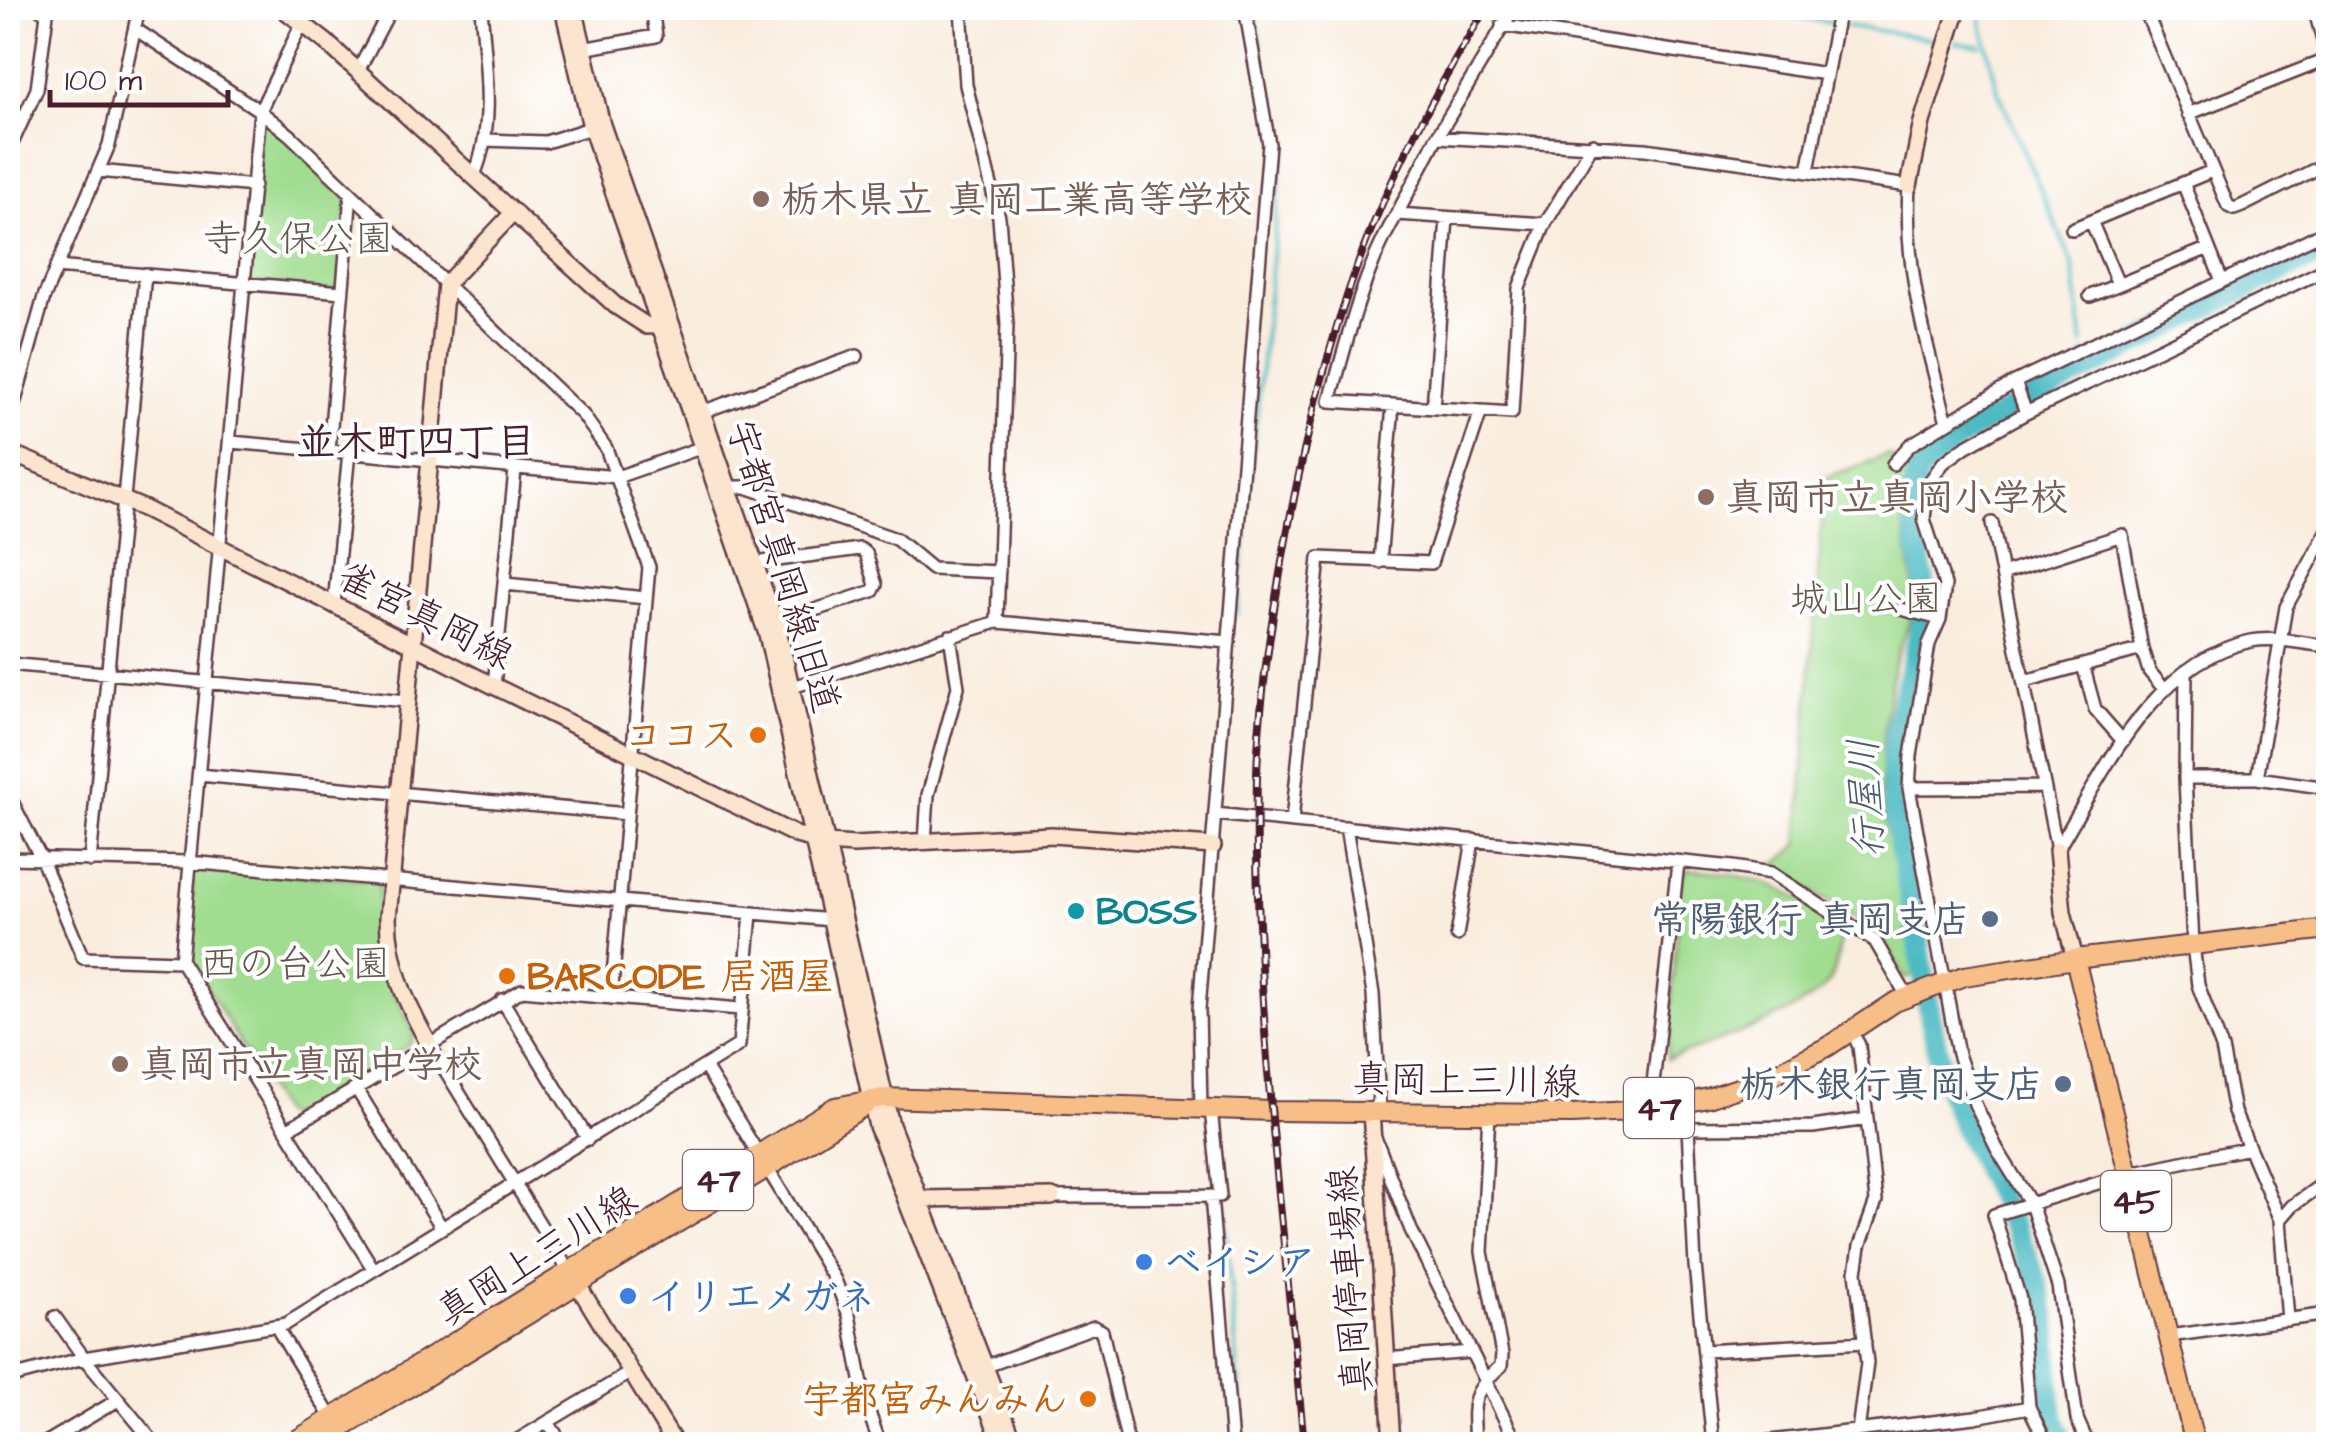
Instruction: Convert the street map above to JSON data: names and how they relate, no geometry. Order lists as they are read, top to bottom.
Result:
{
  "streets": {
    "main road": ["真岡上三川線", "47", "45"],
    "street": ["宇都宮真岡線旧道", "雀宮真岡線", "真岡停車場線"]
  },
  "crossings": [
    ["宇都宮真岡線旧道", "雀宮真岡線"],
    ["真岡上三川線", "45"],
    ["真岡上三川線", "真岡停車場線"]
  ],
  "districts": ["並木町四丁目"],
  "water": ["行屋川"],
  "parks": ["寺久保公園", "城山公園", "西の台公園"],
  "places": [
    "栃木県立 真岡工業高等学校",
    "真岡市立真岡小学校",
    "ココス",
    "BOSS",
    "常陽銀行 真岡支店",
    "BARCODE 居酒屋",
    "真岡市立真岡中学校",
    "栃木銀行真岡支店",
    "ベイシア",
    "イリエメガネ",
    "宇都宮みんみん"
  ],
  "scale_bar": "100 m"
}
